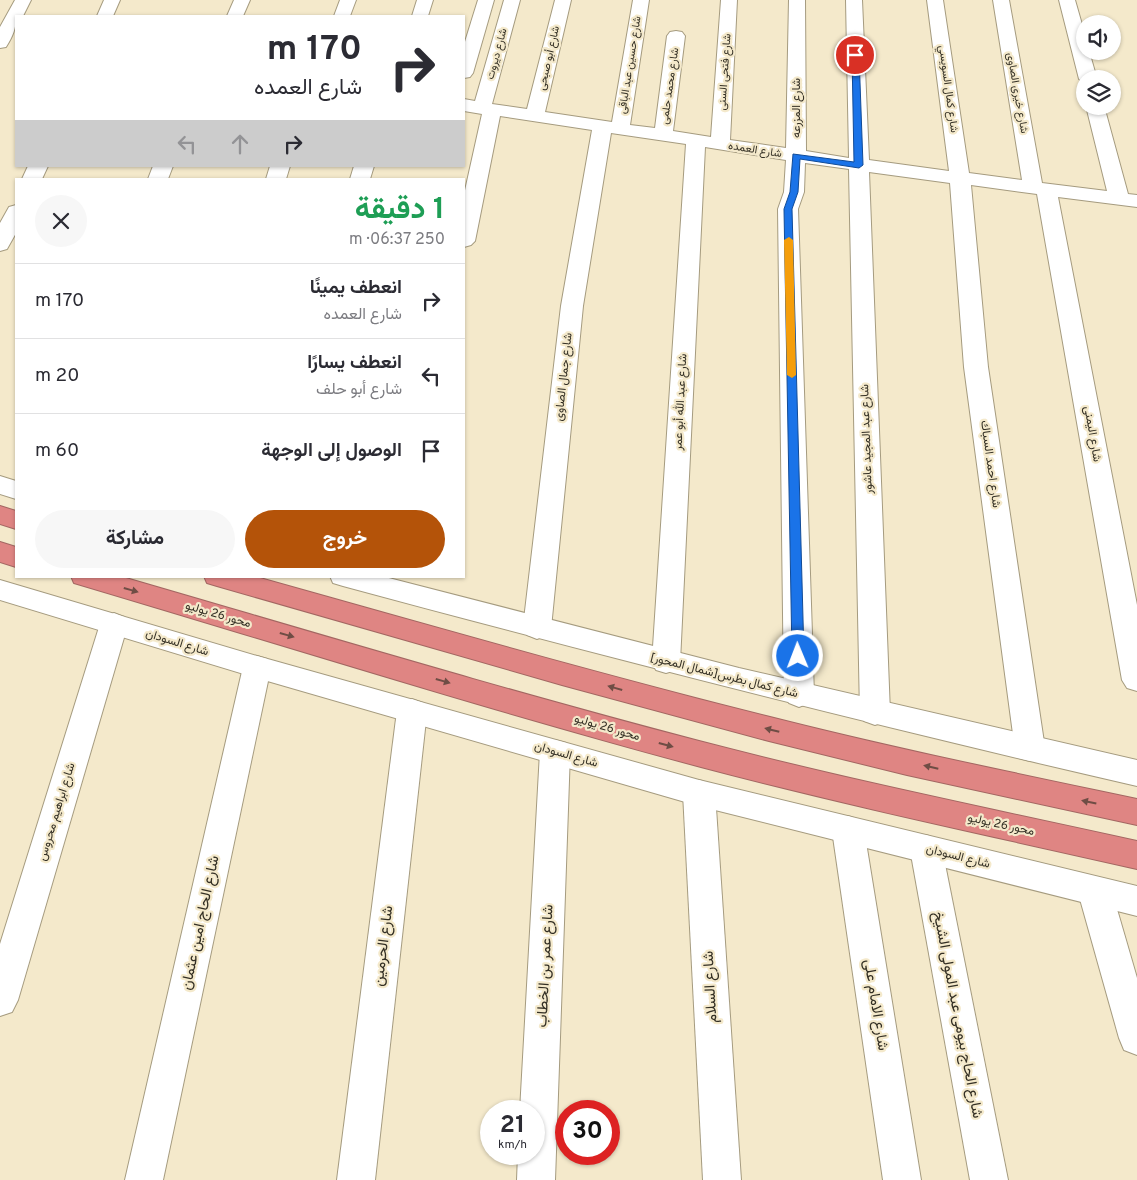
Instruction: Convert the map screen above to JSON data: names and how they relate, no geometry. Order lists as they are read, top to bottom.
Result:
{
  "streets": {
    "highway": ["محور 26 يوليو"],
    "street": [
      "شارع ديروت",
      "شارع أبو صبحى",
      "شارع حسين عبد الباقى",
      "شارع فتحى السنى",
      "شارع محمد حلمى",
      "شارع كمال السويسي",
      "شارع خيرى الصاوى",
      "شارع المزرعه",
      "شارع العمده",
      "شارع جمال الصاوى",
      "شارع عبد الله أبو عمر",
      "شارع اليمنى",
      "شارع عبد المجيد عاشور",
      "شارع احمد السباك",
      "شارع السودان",
      "شارع كمال بطرس[شمال المحور]",
      "شارع ابراهيم محروس",
      "شارع الحاج امين عثمان",
      "شارع الحرمين",
      "شارع عمر بن الخطاب",
      "شارع السلام",
      "شارع الامام على",
      "شارع الحاج بيومى عبد المولى الشيخ"
    ]
  },
  "crossings": [
    ["شارع ديروت", "شارع العمده"],
    ["شارع أبو صبحى", "شارع العمده"],
    ["شارع حسين عبد الباقى", "شارع العمده"],
    ["شارع حسين عبد الباقى", "شارع جمال الصاوى"],
    ["شارع فتحى السنى", "شارع العمده"],
    ["شارع محمد حلمى", "شارع العمده"],
    ["شارع كمال السويسي", "شارع العمده"],
    ["شارع كمال السويسي", "شارع احمد السباك"],
    ["شارع خيرى الصاوى", "شارع العمده"],
    ["شارع خيرى الصاوى", "شارع اليمنى"],
    ["شارع المزرعه", "شارع العمده"],
    ["شارع المزرعه", "شارع كمال بطرس[شمال المحور]"],
    ["شارع العمده", "شارع جمال الصاوى"],
    ["شارع العمده", "شارع عبد الله أبو عمر"],
    ["شارع العمده", "شارع اليمنى"],
    ["شارع العمده", "شارع عبد المجيد عاشور"],
    ["شارع العمده", "شارع احمد السباك"],
    ["شارع جمال الصاوى", "شارع كمال بطرس[شمال المحور]"],
    ["شارع عبد الله أبو عمر", "شارع كمال بطرس[شمال المحور]"],
    ["شارع عبد المجيد عاشور", "شارع كمال بطرس[شمال المحور]"],
    ["شارع احمد السباك", "شارع كمال بطرس[شمال المحور]"],
    ["شارع السودان", "شارع ابراهيم محروس"],
    ["شارع السودان", "شارع الحاج امين عثمان"],
    ["شارع السودان", "شارع الحرمين"],
    ["شارع السودان", "شارع عمر بن الخطاب"],
    ["شارع السودان", "شارع السلام"],
    ["شارع السودان", "شارع الامام على"],
    ["شارع السودان", "شارع الحاج بيومى عبد المولى الشيخ"]
  ],
  "page": {
    "turn": ["170 m", "شارع العمده"],
    "heading": ["1 دقيقة", "250 m · 06:37"],
    "list": [
      {
        "name": "انعطف يمينًا",
        "note": "شارع العمده",
        "value": "170 m"
      },
      {
        "name": "انعطف يسارًا",
        "note": "شارع أبو حلف",
        "value": "20 m"
      },
      {
        "name": "الوصول إلى الوجهة",
        "value": "60 m"
      }
    ],
    "buttons": ["خروج", "مشاركة"],
    "speed": "21 km/h",
    "limit": "30"
  }
}
